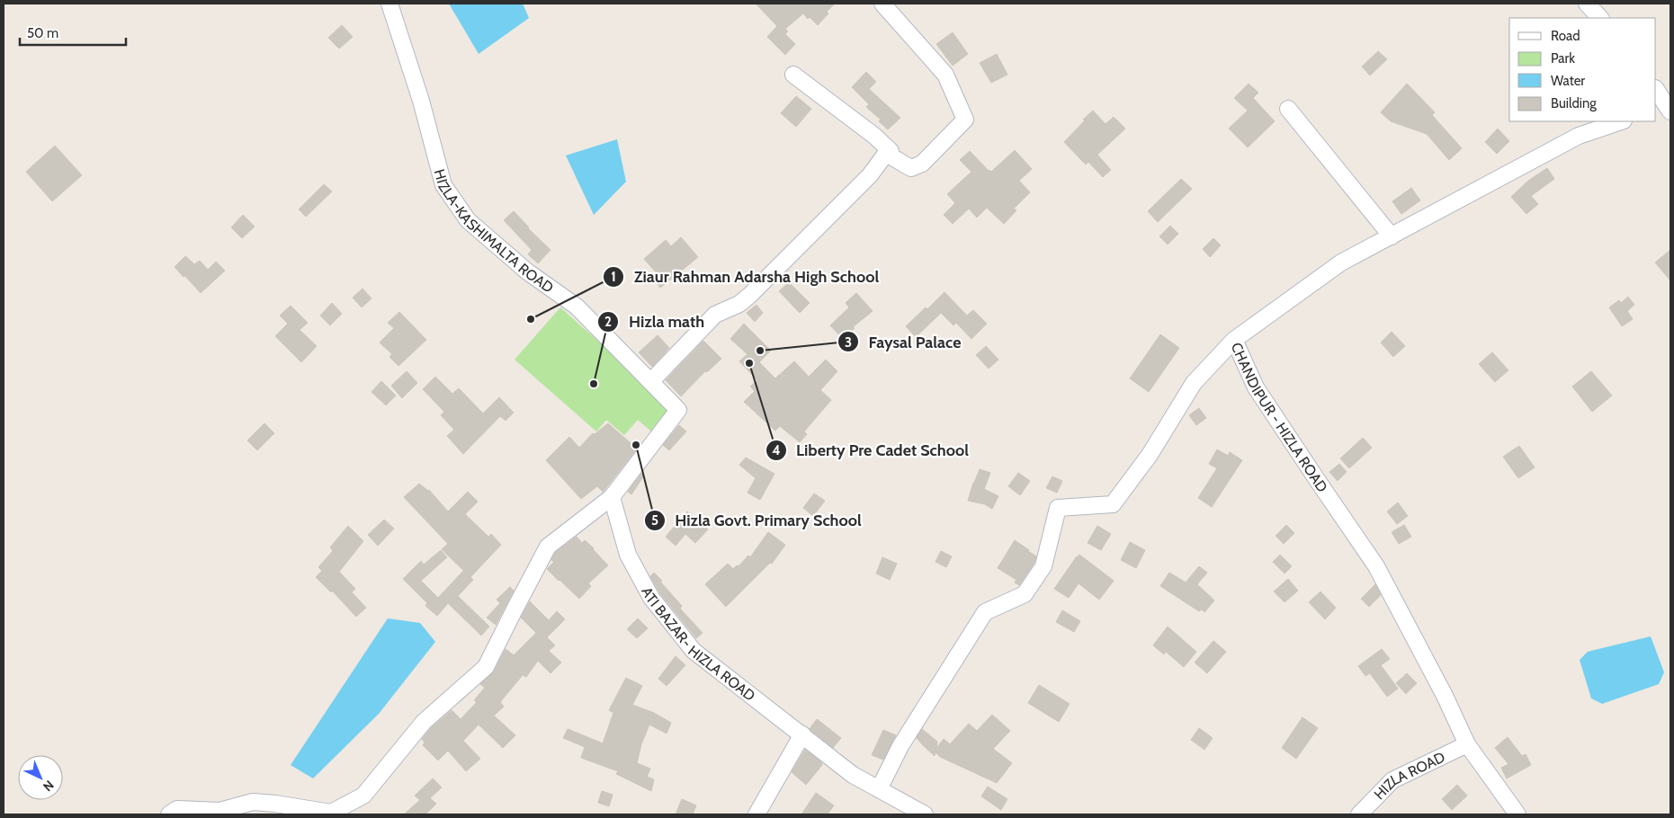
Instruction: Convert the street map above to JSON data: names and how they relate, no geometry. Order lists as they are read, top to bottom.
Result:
{
  "streets": {
    "street": [
      "HIZLA-KASHIMALTA ROAD",
      "CHANDIPUR - HIZLA ROAD",
      "ATI BAZAR- HIZLA ROAD",
      "HIZLA ROAD"
    ]
  },
  "crossings": [
    ["HIZLA-KASHIMALTA ROAD", "ATI BAZAR- HIZLA ROAD"],
    ["CHANDIPUR - HIZLA ROAD", "HIZLA ROAD"]
  ],
  "places": [
    "Ziaur Rahman Adarsha High School",
    "Faysal Palace",
    "Liberty Pre Cadet School",
    "Hizla math",
    "Hizla Govt. Primary School"
  ],
  "legend": [
    "Road",
    "Park",
    "Water",
    "Building"
  ],
  "scale_bar": "50 m",
  "north": "bottom right"
}
